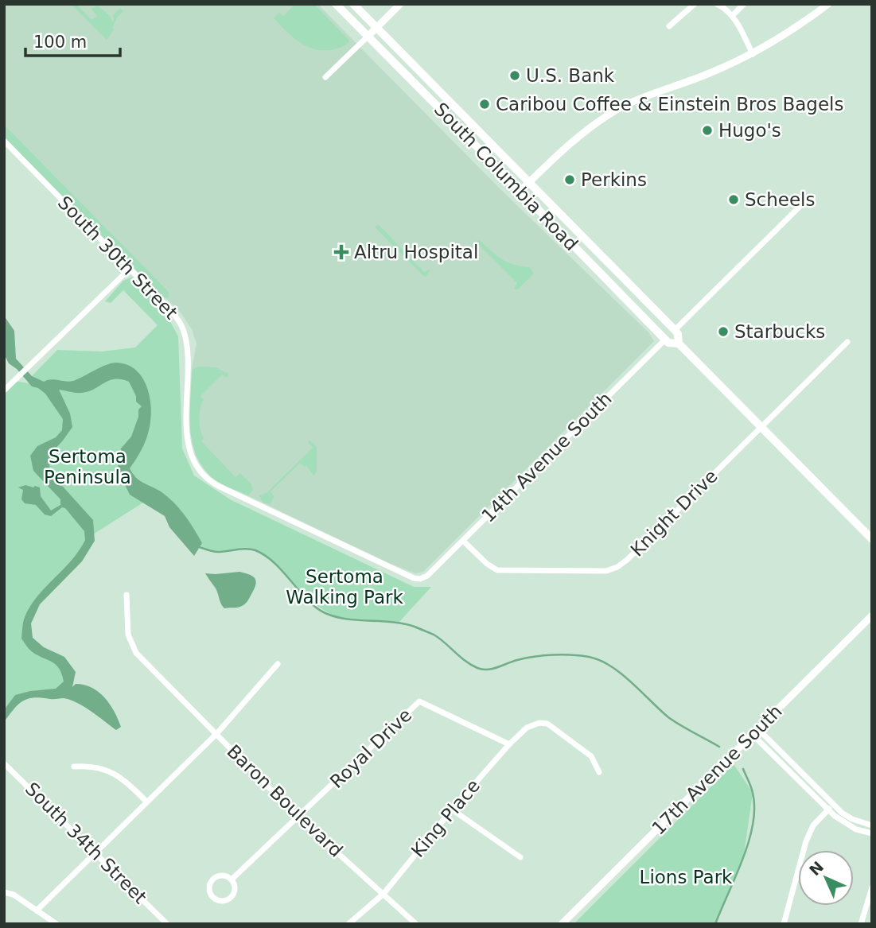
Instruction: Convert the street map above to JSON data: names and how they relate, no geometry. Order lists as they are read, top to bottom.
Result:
{
  "streets": {
    "main road": ["South Columbia Road"],
    "street": [
      "South 30th Street",
      "14th Avenue South",
      "Knight Drive",
      "Royal Drive",
      "17th Avenue South",
      "Baron Boulevard",
      "King Place",
      "South 34th Street"
    ]
  },
  "crossings": [
    ["South Columbia Road", "14th Avenue South"],
    ["South Columbia Road", "Knight Drive"],
    ["South 30th Street", "14th Avenue South"],
    ["14th Avenue South", "Knight Drive"],
    ["Royal Drive", "Baron Boulevard"],
    ["Royal Drive", "King Place"],
    ["Baron Boulevard", "King Place"],
    ["Baron Boulevard", "South 34th Street"]
  ],
  "parks": ["Sertoma Peninsula", "Sertoma Walking Park", "Lions Park"],
  "places": {
    "other": [
      "U.S. Bank",
      "Caribou Coffee & Einstein Bros Bagels",
      "Hugo's",
      "Perkins",
      "Scheels",
      "Starbucks"
    ],
    "health": ["Altru Hospital"]
  },
  "scale_bar": "100 m",
  "north": "top left"
}
